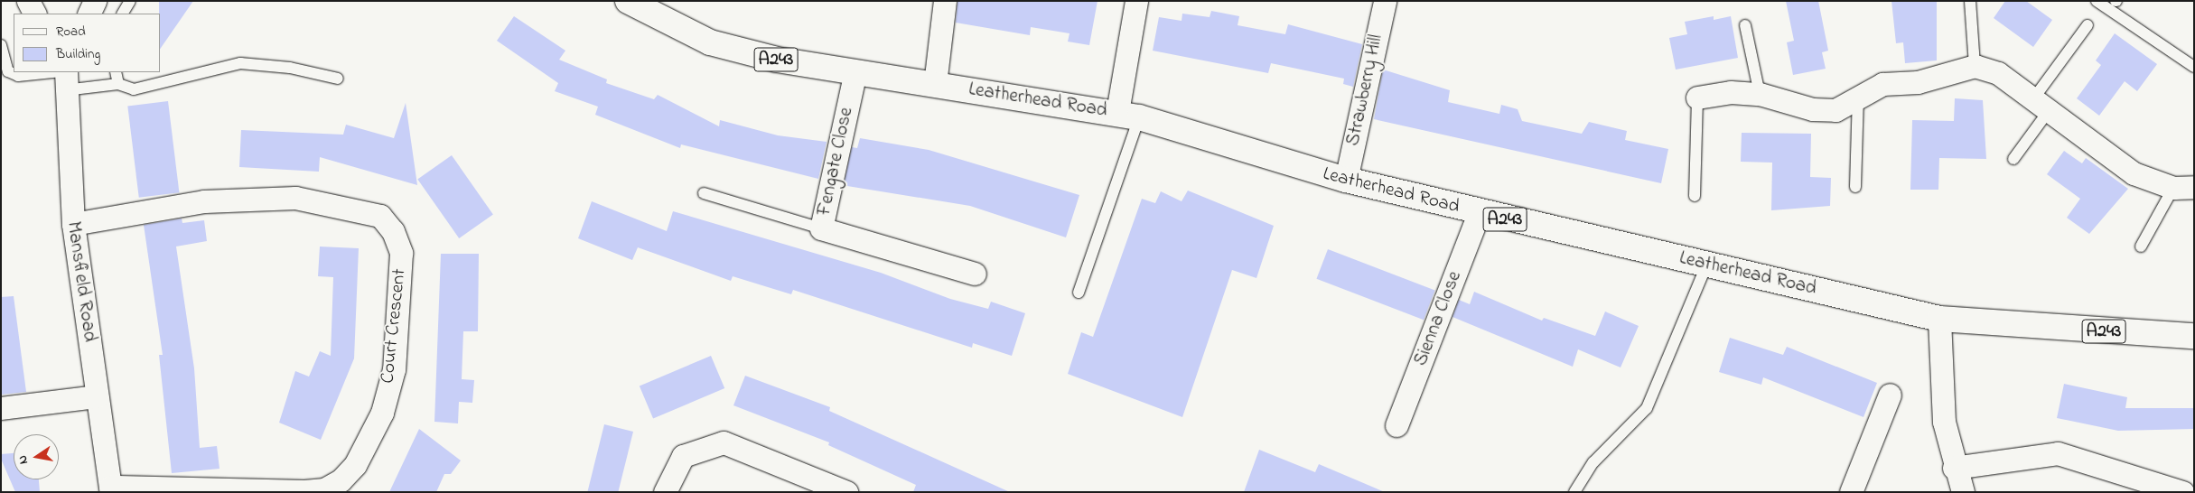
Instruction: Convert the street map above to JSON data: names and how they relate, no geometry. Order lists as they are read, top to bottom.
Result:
{
  "streets": {
    "highway": ["A243", "Leatherhead Road"],
    "street": [
      "Strawberry Hill",
      "Fengate Close",
      "Mansfield Road",
      "Sienna Close",
      "Court Crescent"
    ]
  },
  "crossings": [
    ["Strawberry Hill", "Leatherhead Road"],
    ["Leatherhead Road", "Fengate Close"],
    ["Leatherhead Road", "Sienna Close"],
    ["Mansfield Road", "Court Crescent"]
  ],
  "legend": ["Road", "Building"],
  "north": "left"
}
